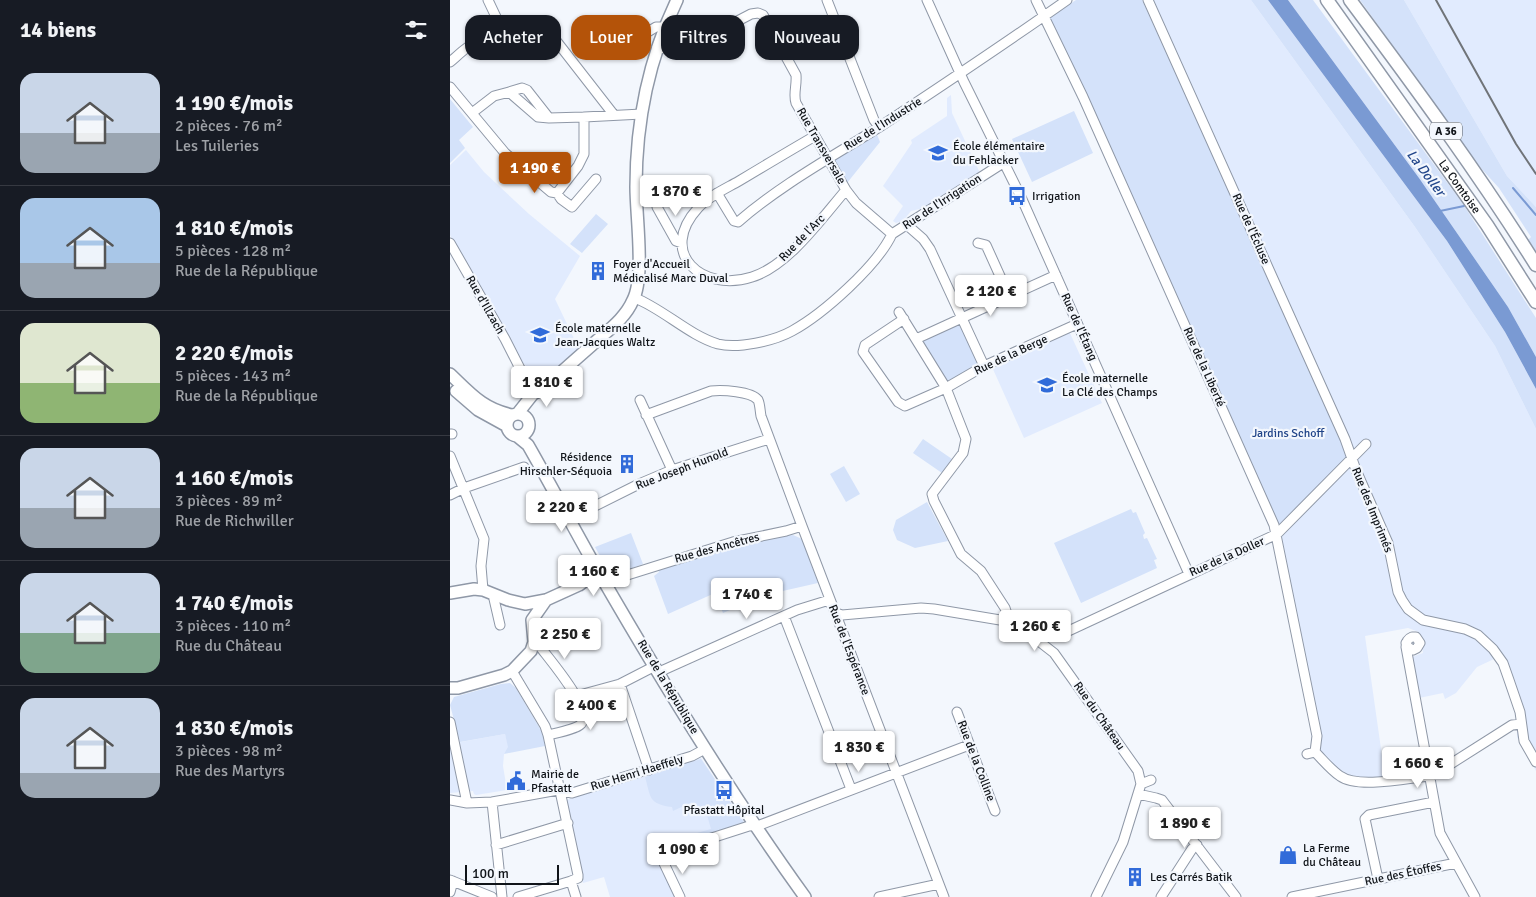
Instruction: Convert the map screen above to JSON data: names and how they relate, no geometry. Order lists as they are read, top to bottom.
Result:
{
  "streets": {
    "highway": ["A 36", "La Comtoise"],
    "main road": ["Rue de la République"],
    "street": [
      "Rue de l'Industrie",
      "Rue Transversale",
      "Rue de l'Irrigation",
      "Rue de l'Écluse",
      "Rue de l'Arc",
      "Rue d'Illzach",
      "Rue de l'Étang",
      "Rue de la Berge",
      "Rue de la Liberté",
      "Rue Joseph Hunold",
      "Rue des Imprimés",
      "Rue des Ancêtres",
      "Rue de la Doller",
      "Rue de l'Espérance",
      "Rue du Château",
      "Rue de la Colline",
      "Rue Henri Haeffely",
      "Rue des Étoffes"
    ]
  },
  "crossings": [
    ["Rue de l'Industrie", "Rue Transversale"],
    ["Rue de l'Industrie", "Rue de l'Étang"],
    ["Rue de l'Industrie", "Rue de la Liberté"],
    ["Rue Transversale", "Rue de l'Irrigation"],
    ["Rue Transversale", "Rue de l'Arc"],
    ["Rue Transversale", "Rue de la République"],
    ["Rue de l'Irrigation", "Rue de l'Étang"],
    ["Rue de l'Irrigation", "Rue de la République"],
    ["Rue de l'Écluse", "Rue des Imprimés"],
    ["Rue de l'Écluse", "Rue de la Doller"],
    ["Rue d'Illzach", "Rue de la République"],
    ["Rue de l'Étang", "Rue de la Berge"],
    ["Rue de l'Étang", "Rue de la Doller"],
    ["Rue de la Liberté", "Rue de la Doller"],
    ["Rue Joseph Hunold", "Rue de l'Espérance"],
    ["Rue Joseph Hunold", "Rue de la République"],
    ["Rue des Imprimés", "Rue de la Doller"],
    ["Rue des Ancêtres", "Rue de l'Espérance"],
    ["Rue des Ancêtres", "Rue de la République"],
    ["Rue de la Doller", "Rue du Château"],
    ["Rue de l'Espérance", "Rue du Château"],
    ["Rue de la République", "Rue du Château"],
    ["Rue de la République", "Rue Henri Haeffely"]
  ],
  "water": ["La Doller"],
  "parks": ["Jardins Schoff"],
  "places": {
    "school or university": ["École élémentaire du Fehlacker", "École maternelle Jean-Jacques Waltz", "École maternelle La Clé des Champs"],
    "bus stop": ["Irrigation", "Pfastatt Hôpital"],
    "building": ["Foyer d'Accueil Médicalisé Marc Duval", "Résidence Hirschler-Séquoia", "Les Carrés Batik"],
    "public building": ["Mairie de Pfastatt"],
    "shop": ["La Ferme du Château"]
  },
  "scale_bar": "100 m",
  "page": {
    "heading": "14 biens",
    "chip": [
      "Acheter",
      "Louer",
      "Filtres",
      "Nouveau"
    ],
    "list": [
      {
        "name": "1 190 €/mois",
        "note": "2 pièces · 76 m² · Les Tuileries"
      },
      {
        "name": "1 810 €/mois",
        "note": "5 pièces · 128 m² · Rue de la République"
      },
      {
        "name": "2 220 €/mois",
        "note": "5 pièces · 143 m² · Rue de la République"
      },
      {
        "name": "1 160 €/mois",
        "note": "3 pièces · 89 m² · Rue de Richwiller"
      },
      {
        "name": "1 740 €/mois",
        "note": "3 pièces · 110 m² · Rue du Château"
      },
      {
        "name": "1 830 €/mois",
        "note": "3 pièces · 98 m² · Rue des Martyrs"
      }
    ],
    "price": [
      "1 190 €",
      "1 870 €",
      "2 120 €",
      "1 810 €",
      "2 220 €",
      "1 160 €",
      "1 740 €",
      "1 260 €",
      "2 250 €",
      "2 400 €",
      "1 830 €",
      "1 660 €",
      "1 890 €",
      "1 090 €"
    ],
    "scale": "100 m"
  }
}
